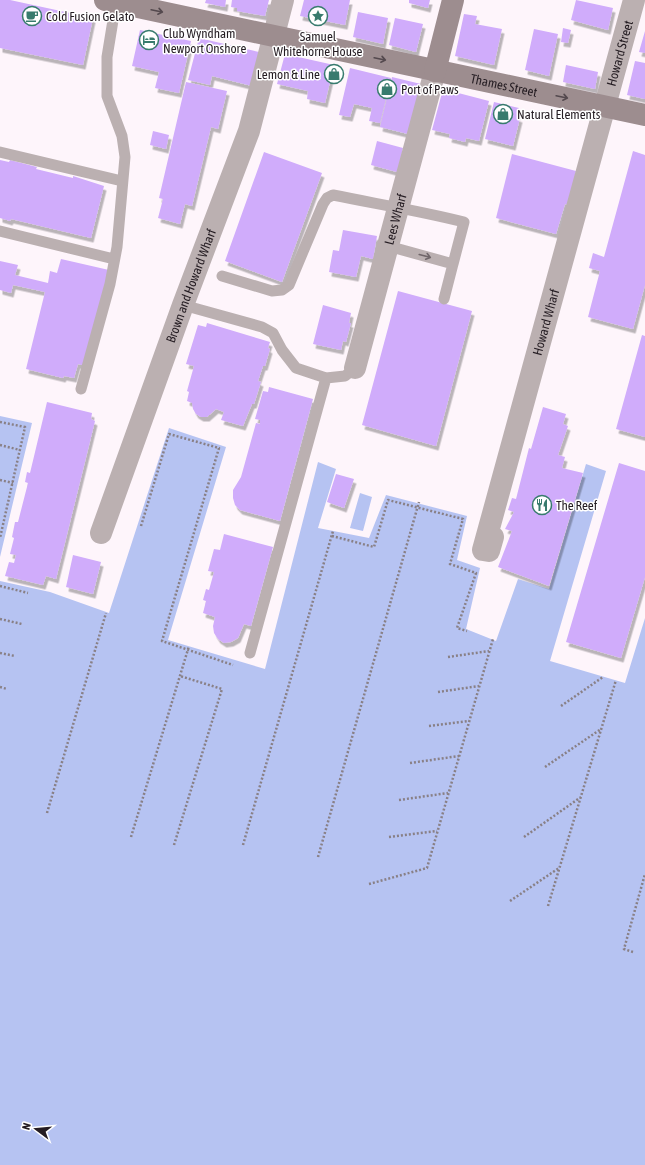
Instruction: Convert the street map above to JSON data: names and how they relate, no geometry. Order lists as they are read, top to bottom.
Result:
{
  "streets": {
    "main road": ["Thames Street"],
    "street": [
      "Howard Street",
      "Lees Wharf",
      "Brown and Howard Wharf",
      "Howard Wharf"
    ]
  },
  "crossings": [
    ["Howard Street", "Thames Street"],
    ["Howard Street", "Howard Wharf"],
    ["Thames Street", "Lees Wharf"],
    ["Thames Street", "Brown and Howard Wharf"],
    ["Thames Street", "Howard Wharf"]
  ],
  "one_way": ["Thames Street"],
  "places": {
    "cafe": ["Cold Fusion Gelato"],
    "place": ["Samuel Whitehorne House"],
    "hotel": ["Club Wyndham Newport Onshore"],
    "shop": ["Lemon & Line", "Port of Paws", "Natural Elements"],
    "restaurant": ["The Reef"]
  },
  "north": "left"
}
